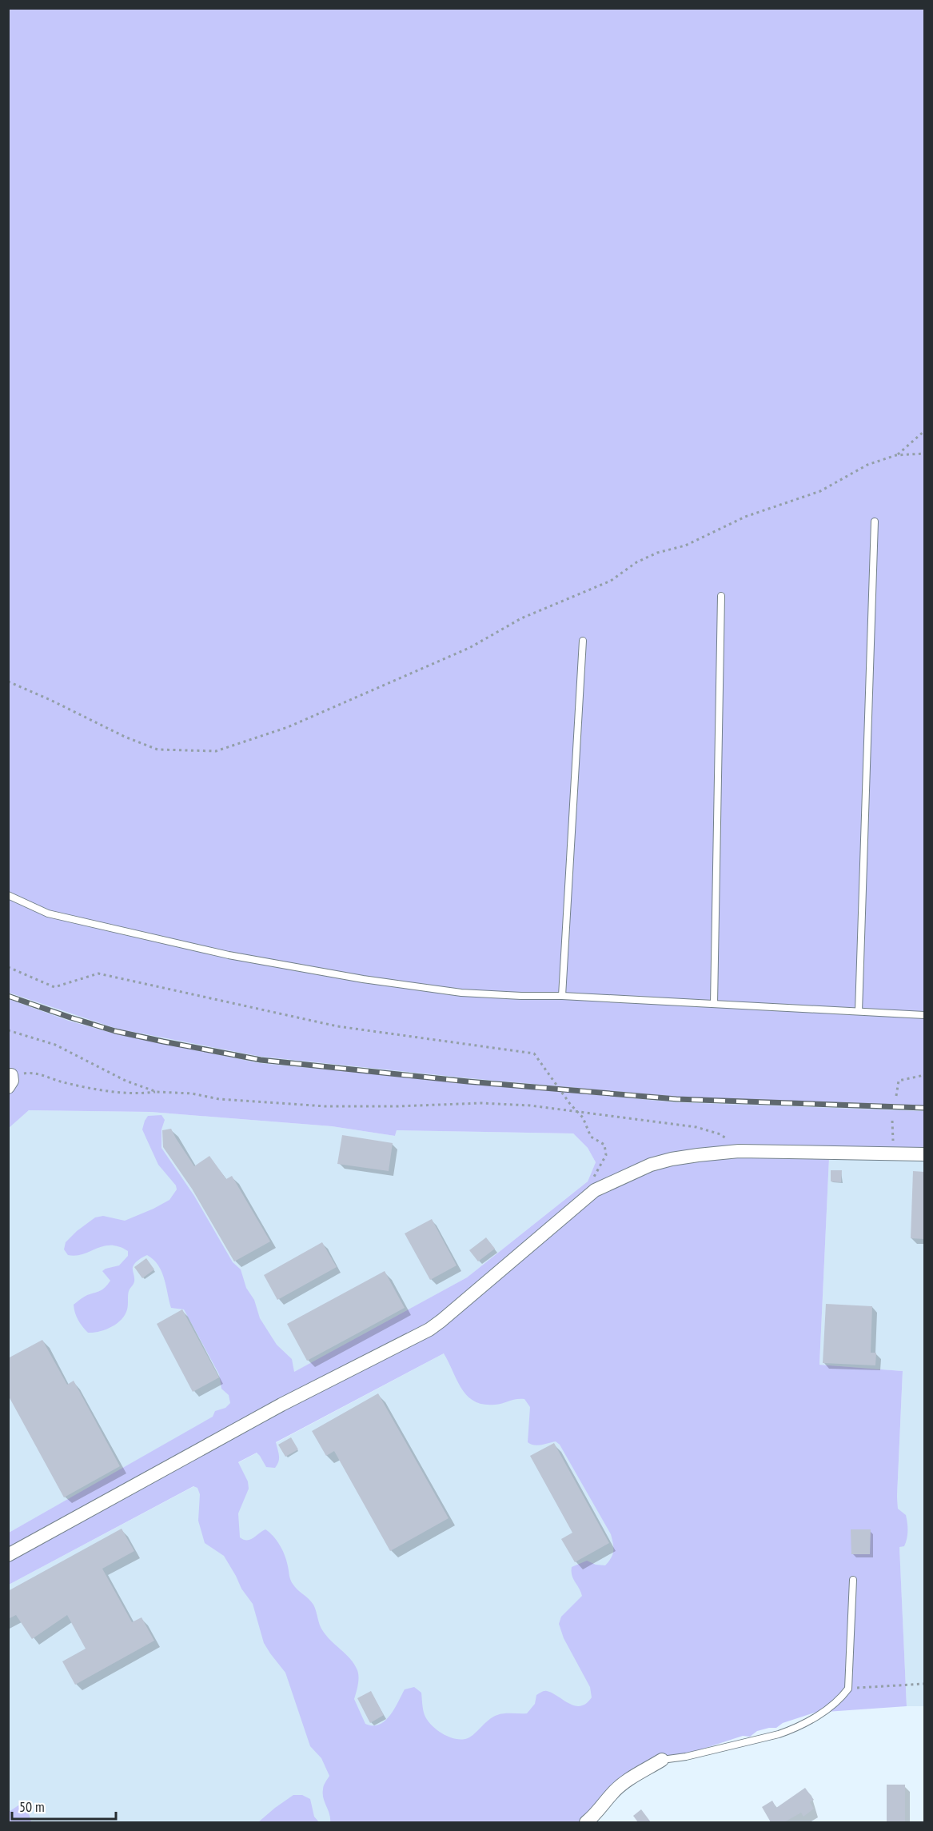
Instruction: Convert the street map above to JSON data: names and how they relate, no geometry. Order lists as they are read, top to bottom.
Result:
{
  "scale_bar": "50 m"
}
